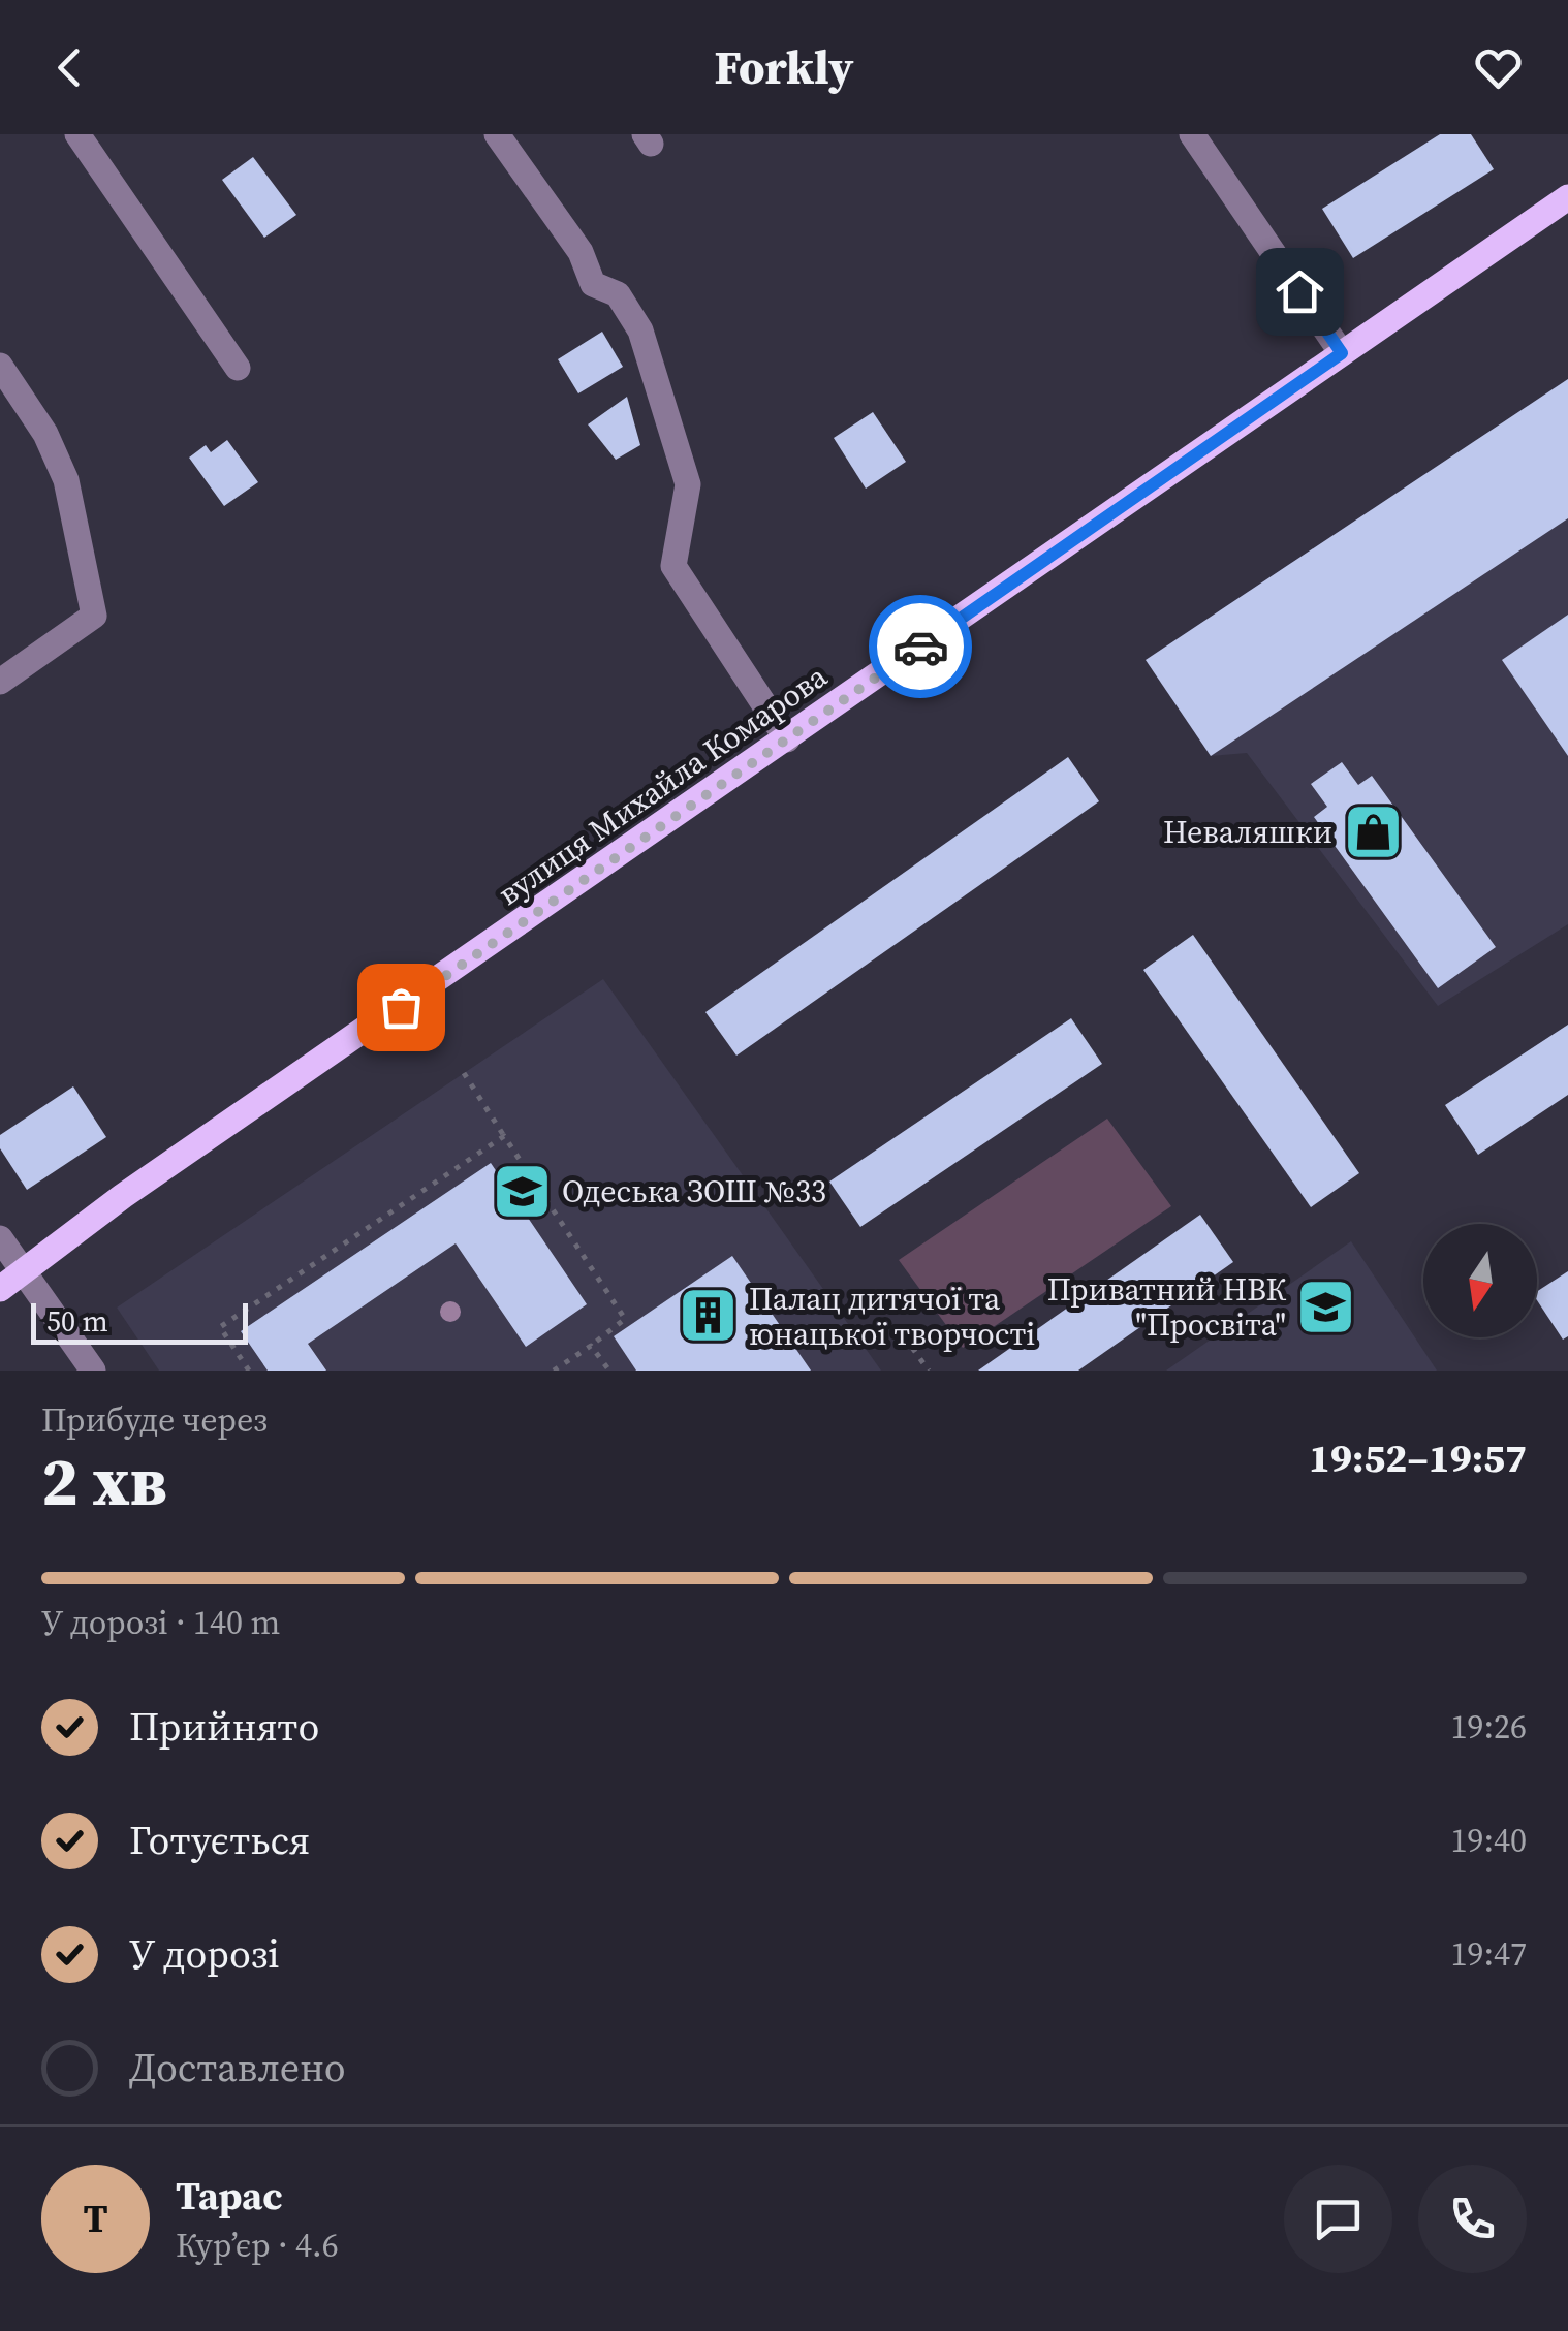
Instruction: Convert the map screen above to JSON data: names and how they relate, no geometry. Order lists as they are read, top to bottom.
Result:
{
  "streets": {
    "main road": ["вулиця Михайла Комарова"]
  },
  "places": {
    "shop": ["Неваляшки"],
    "school or university": ["Одеська ЗОШ №33", "Приватний НВК \"Просвіта\""],
    "building": ["Палац дитячої та юнацької творчості"]
  },
  "scale_bar": "50 m",
  "north": "bottom",
  "page": {
    "header": "Forkly",
    "scale": "50 m",
    "heading": ["2 хв", "Прибуде через", "19:52–19:57"],
    "panel": ["Тарас", "Кур’єр · 4.6"],
    "bar": "У дорозі · 140 m",
    "list": [
      ["Прийнято", "19:26"],
      ["Готується", "19:40"],
      ["У дорозі", "19:47"],
      "Доставлено"
    ],
    "round": "Т"
  }
}
